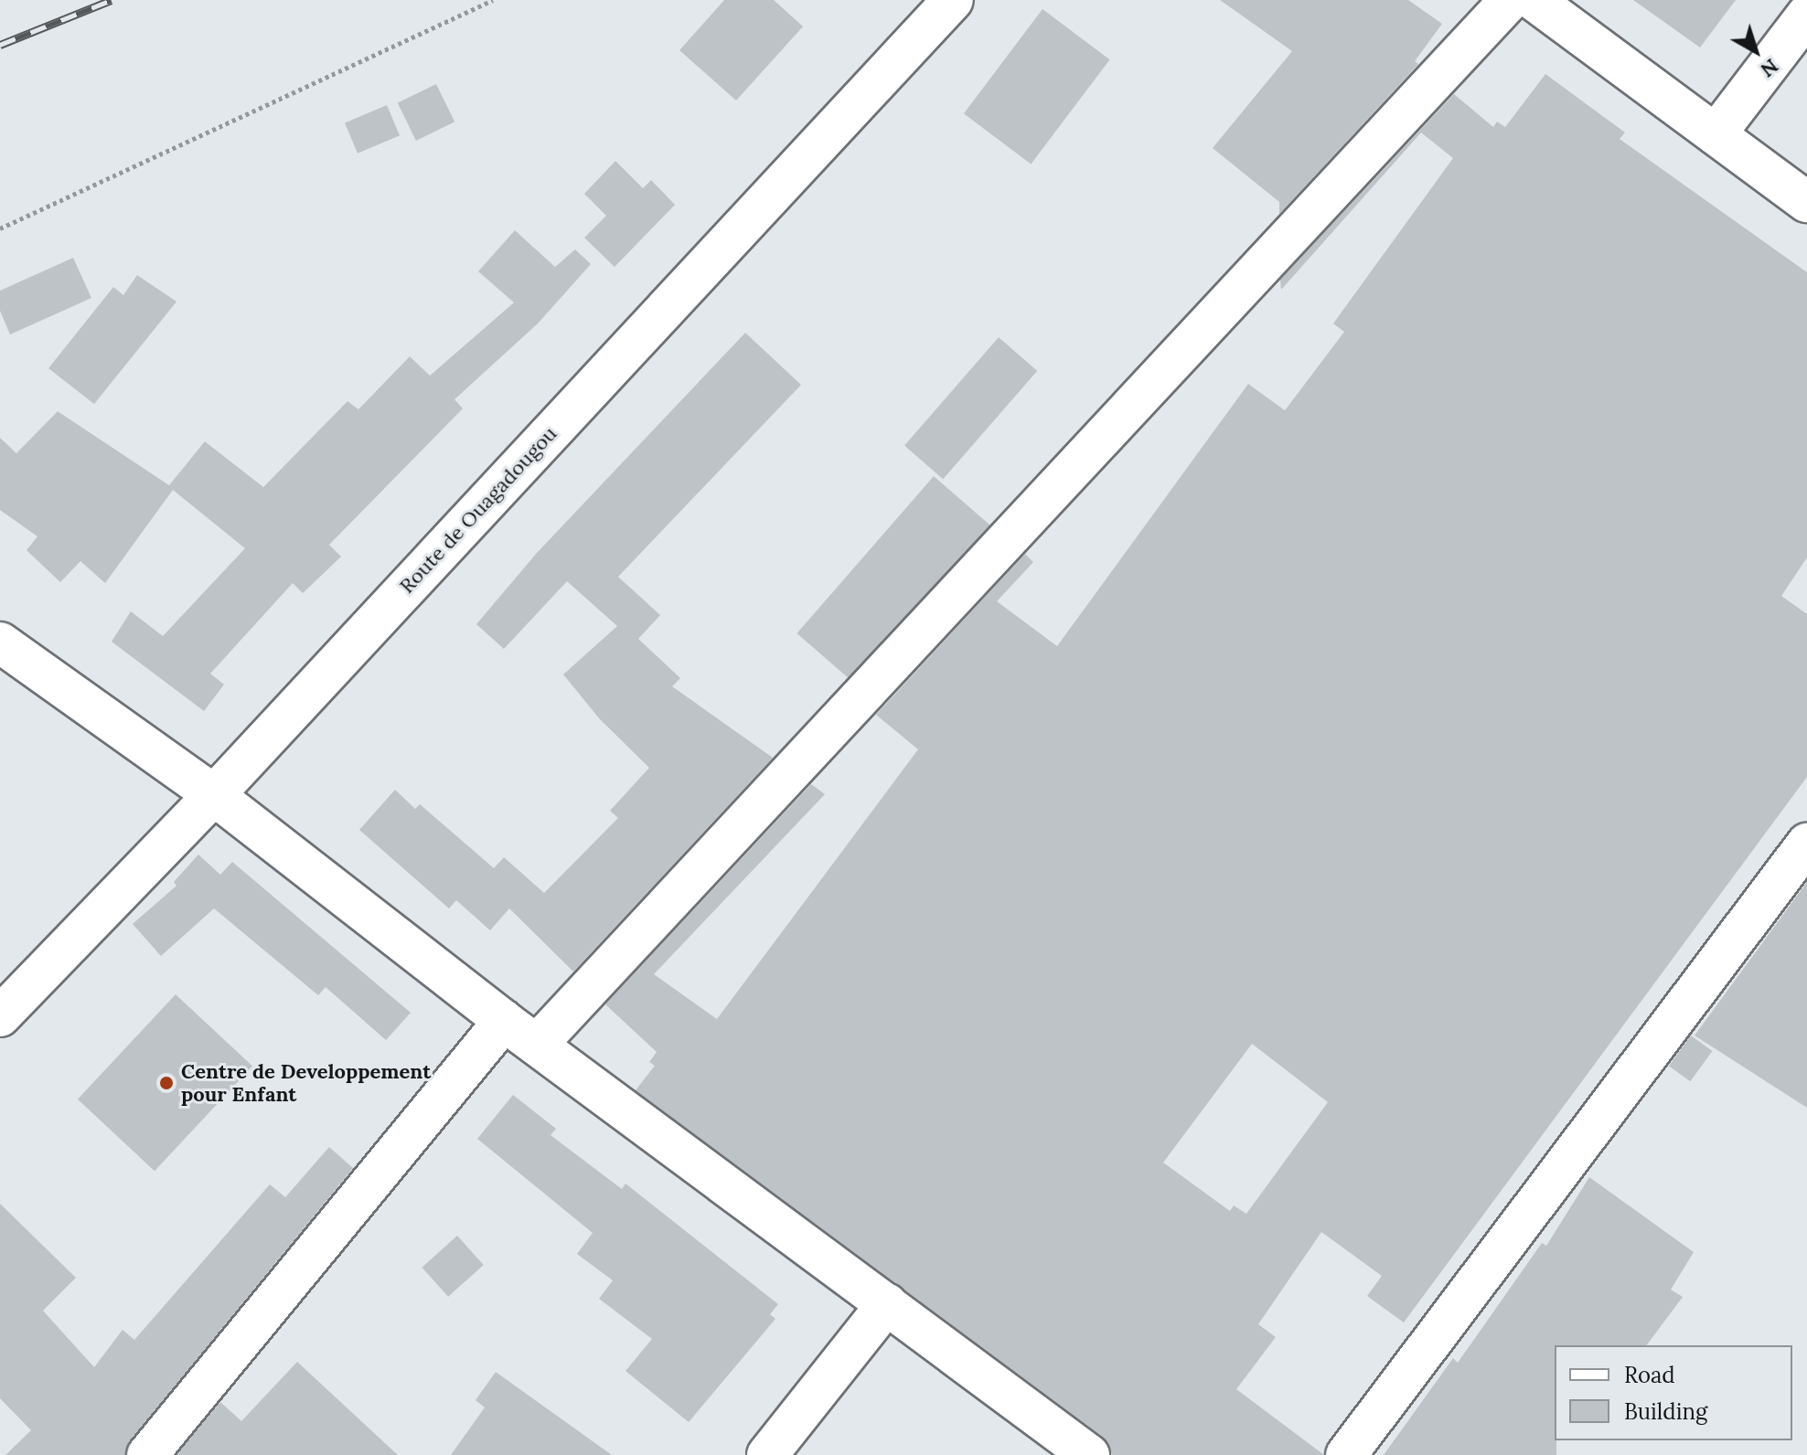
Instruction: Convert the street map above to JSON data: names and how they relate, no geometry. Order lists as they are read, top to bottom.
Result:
{
  "streets": {
    "street": ["Route de Ouagadougou"]
  },
  "places": ["Centre de Developpement pour Enfant"],
  "legend": ["Road", "Building"],
  "north": "bottom right"
}
